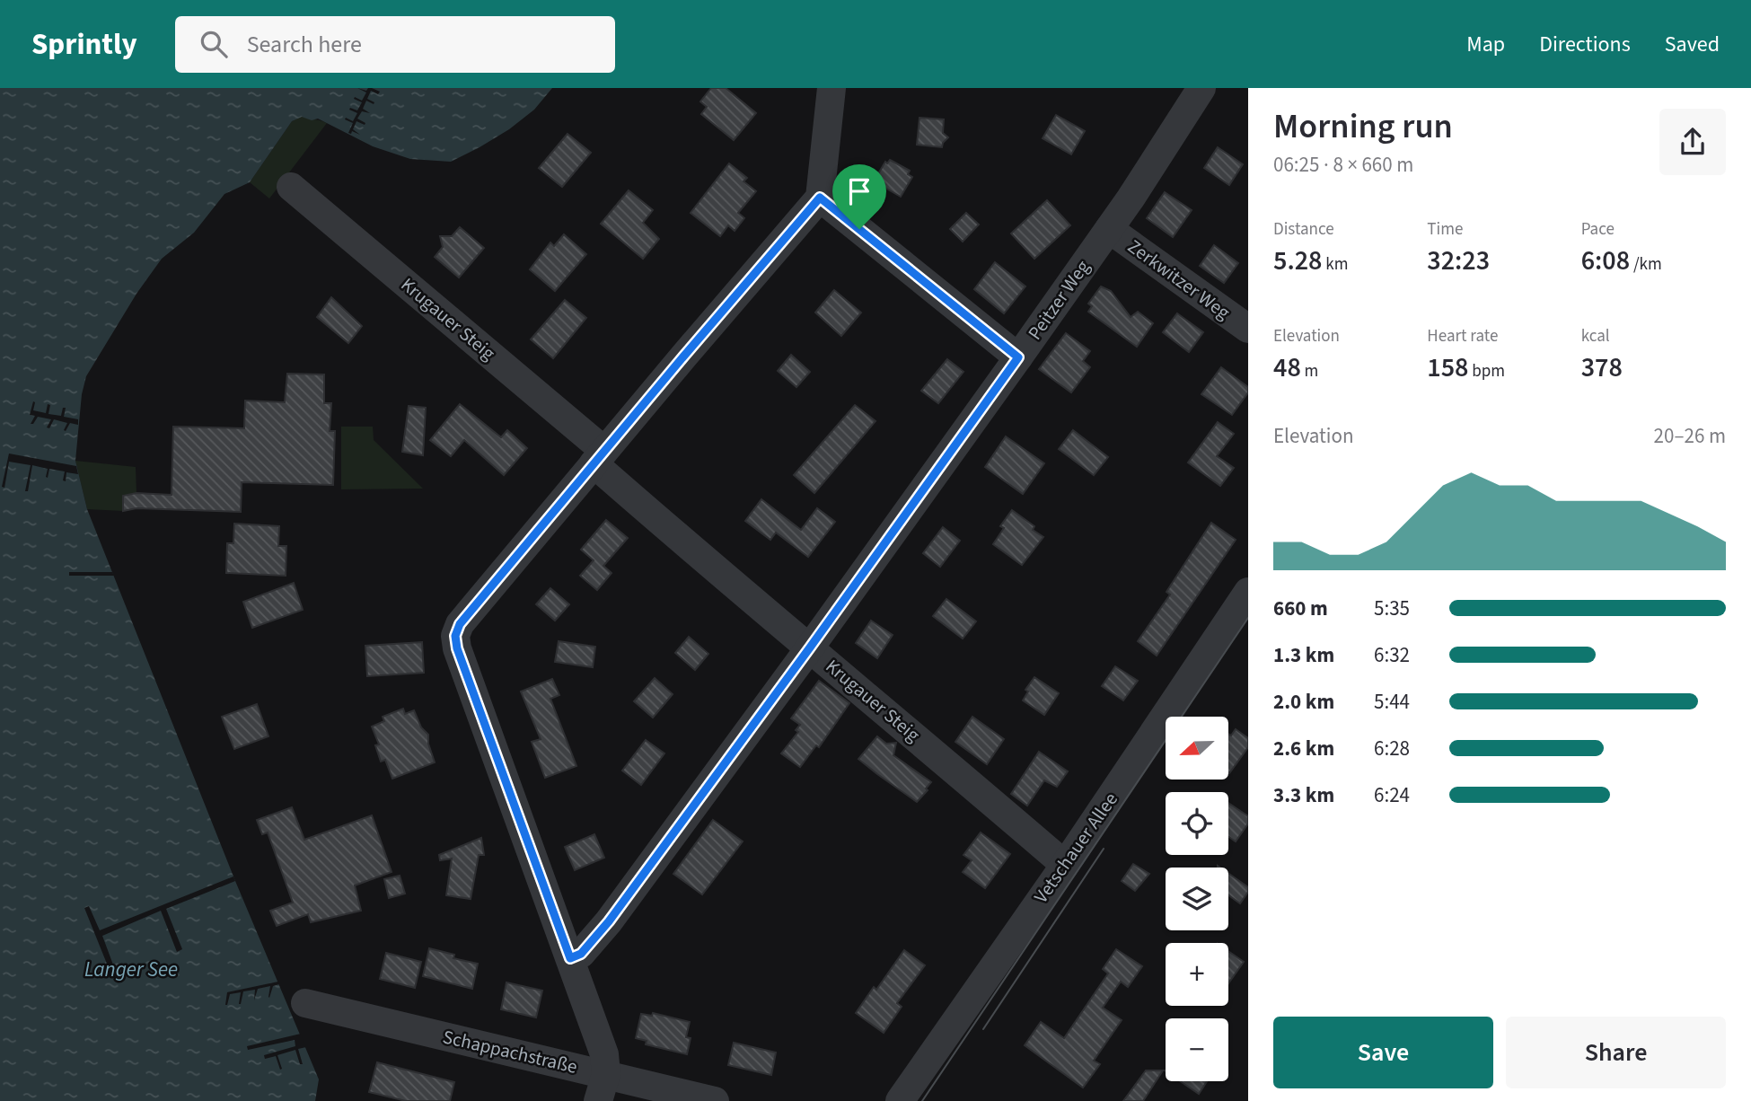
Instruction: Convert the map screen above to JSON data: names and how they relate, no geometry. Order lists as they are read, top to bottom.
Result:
{
  "streets": {
    "street": [
      "Zerkwitzer Weg",
      "Peitzer Weg",
      "Krugauer Steig",
      "Vetschauer Allee",
      "Schappachstraße"
    ]
  },
  "crossings": [
    ["Zerkwitzer Weg", "Peitzer Weg"],
    ["Peitzer Weg", "Krugauer Steig"],
    ["Krugauer Steig", "Vetschauer Allee"]
  ],
  "water": ["Langer See"],
  "north": "left",
  "page": {
    "header": "Sprintly",
    "search": "Search here",
    "nav": ["Map", "Directions", "Saved"],
    "heading": ["Morning run", "06:25 · 8 × 660 m"],
    "stats": [
      ["Distance", "5.28 km"],
      ["Time", "32:23"],
      ["Pace", "6:08 /km"],
      ["Elevation", "48 m"],
      ["Heart rate", "158 bpm"],
      ["kcal", "378"]
    ],
    "chart": ["Elevation", "20–26 m"],
    "list": [
      {
        "name": "660 m",
        "note": "5:35"
      },
      {
        "name": "1.3 km",
        "note": "6:32"
      },
      {
        "name": "2.0 km",
        "note": "5:44"
      },
      {
        "name": "2.6 km",
        "note": "6:28"
      },
      {
        "name": "3.3 km",
        "note": "6:24"
      }
    ],
    "map_buttons": ["+", "−"],
    "buttons": ["Save", "Share"]
  }
}
